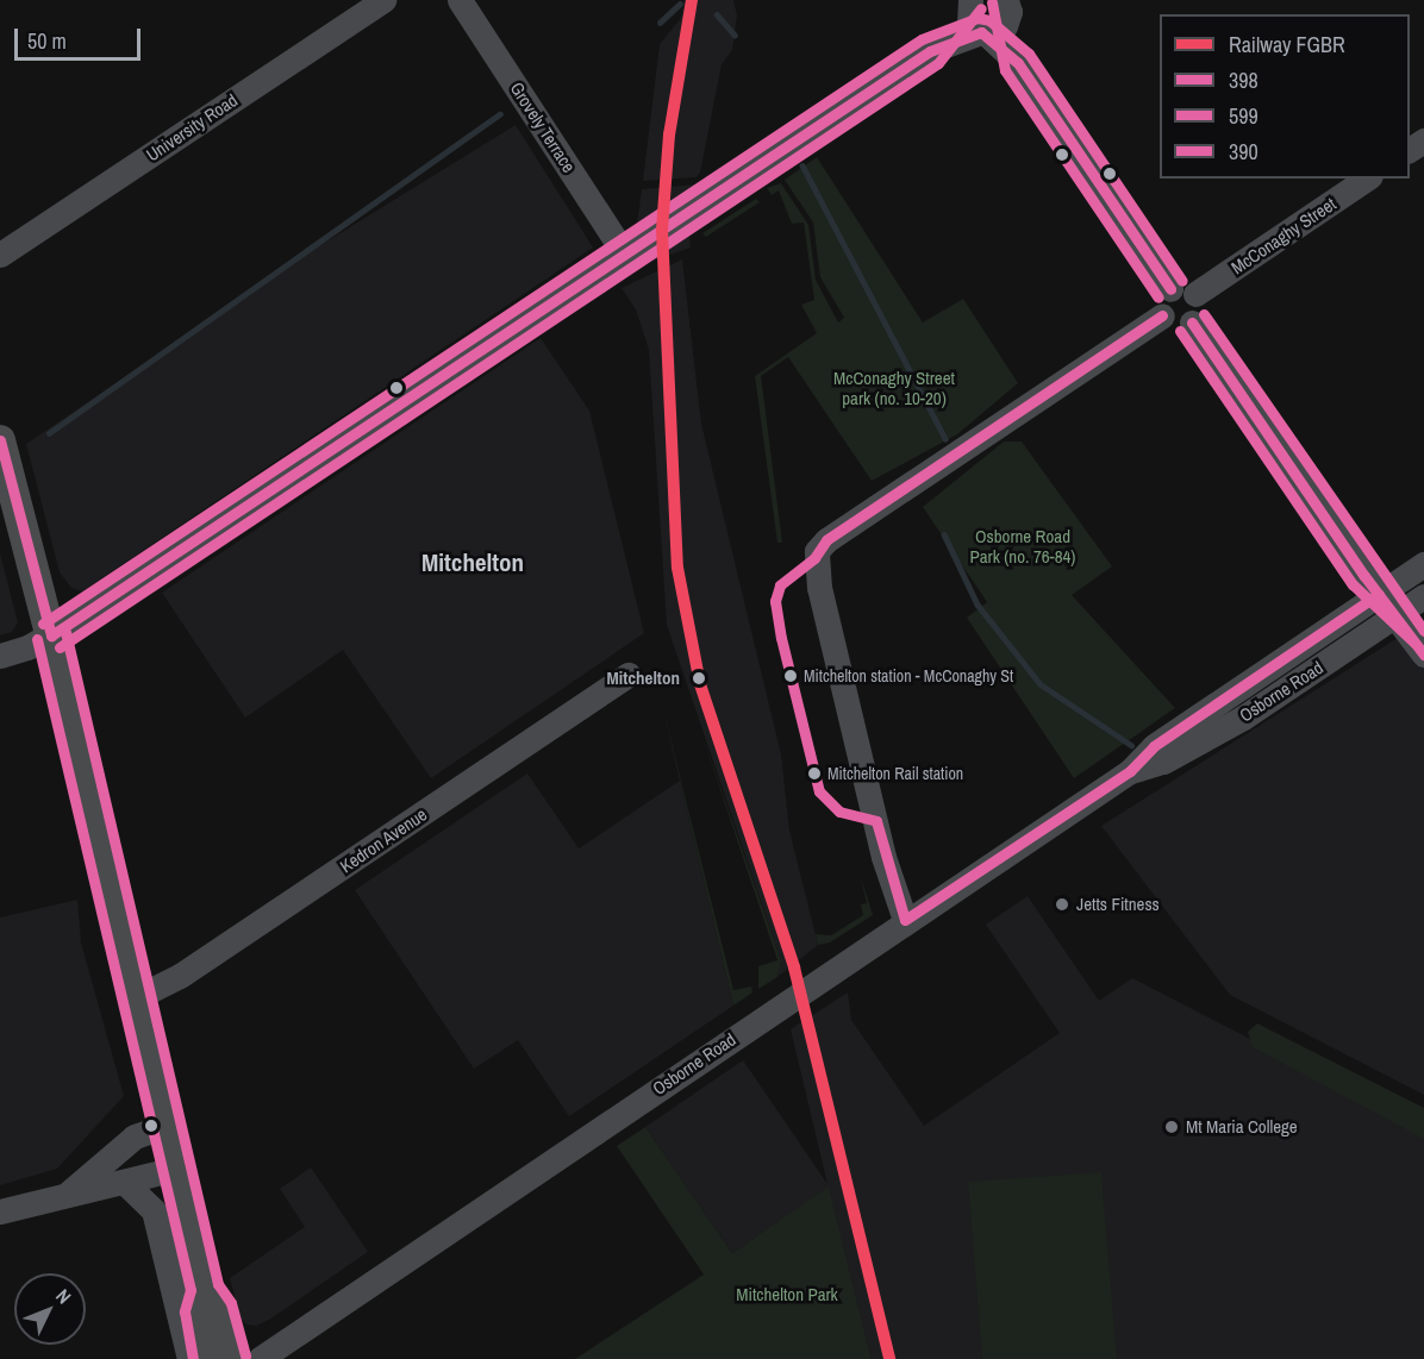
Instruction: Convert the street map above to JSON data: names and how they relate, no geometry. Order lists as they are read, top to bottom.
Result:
{
  "streets": {
    "street": [
      "University Road",
      "Grovely Terrace",
      "McConaghy Street",
      "Osborne Road",
      "Kedron Avenue"
    ]
  },
  "districts": ["Mitchelton"],
  "parks": ["McConaghy Street park (no. 10-20)", "Osborne Road Park (no. 76-84)", "Mitchelton Park"],
  "places": [
    "Mitchelton station - McConaghy St",
    "Mitchelton",
    "Mitchelton Rail station",
    "Jetts Fitness",
    "Mt Maria College"
  ],
  "lines": [
    "rail line FGBR",
    "transit line 599",
    "transit line 390",
    "transit line 398"
  ],
  "legend": [
    "Railway FGBR",
    "398",
    "599",
    "390"
  ],
  "scale_bar": "50 m",
  "north": "top right"
}
